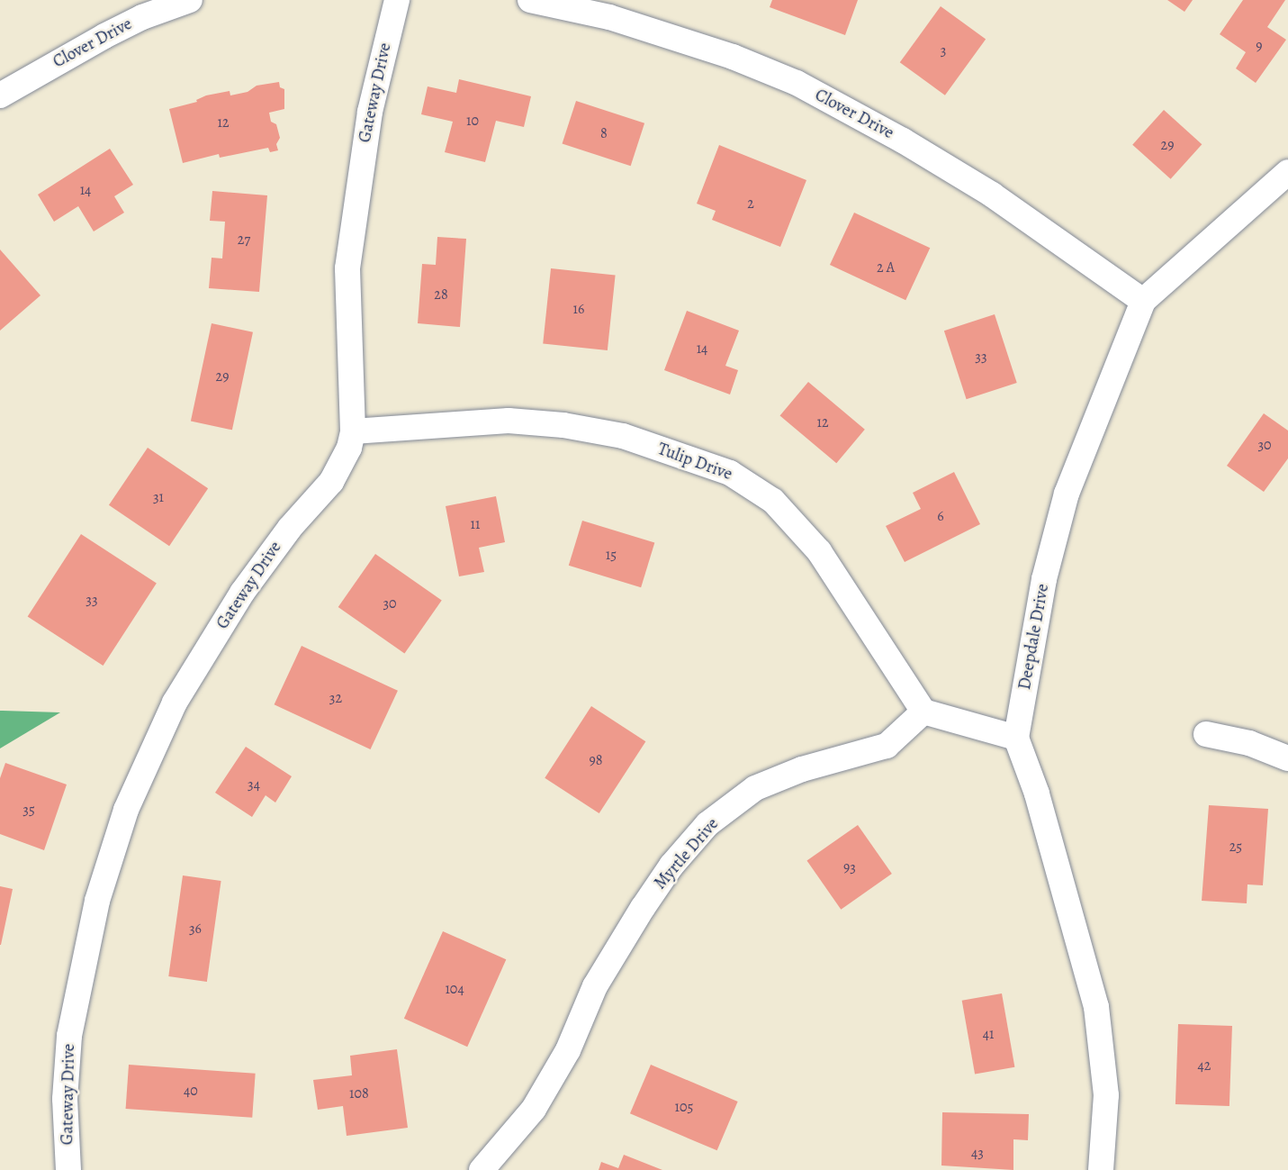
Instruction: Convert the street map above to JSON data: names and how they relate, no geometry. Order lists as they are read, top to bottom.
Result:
{
  "streets": {
    "street": [
      "Clover Drive",
      "Gateway Drive",
      "Tulip Drive",
      "Deepdale Drive",
      "Myrtle Drive"
    ]
  },
  "crossings": [
    ["Clover Drive", "Deepdale Drive"],
    ["Gateway Drive", "Tulip Drive"],
    ["Tulip Drive", "Myrtle Drive"]
  ],
  "house_numbers": [
    "9",
    "3",
    "10",
    "12",
    "8",
    "29",
    "14",
    "2",
    "27",
    "2 A",
    "28",
    "16",
    "14",
    "33",
    "29",
    "12",
    "30",
    "31",
    "6",
    "11",
    "15",
    "33",
    "30",
    "32",
    "98",
    "34",
    "35",
    "25",
    "93",
    "36",
    "104",
    "41",
    "42",
    "40",
    "108",
    "105",
    "43"
  ]
}
